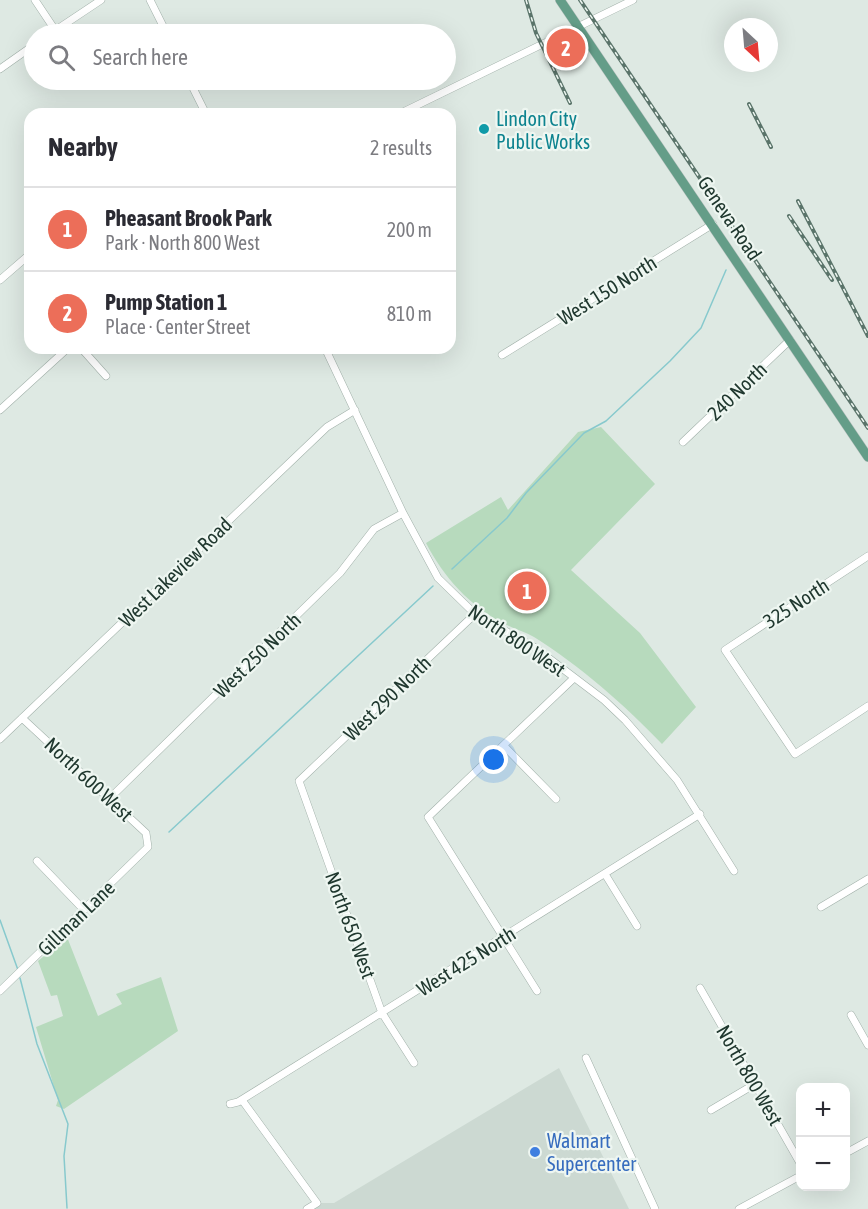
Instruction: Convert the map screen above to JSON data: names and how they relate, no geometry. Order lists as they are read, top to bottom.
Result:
{
  "streets": {
    "main road": ["Geneva Road"],
    "street": [
      "West 150 North",
      "240 North",
      "West Lakeview Road",
      "325 North",
      "North 800 West",
      "West 250 North",
      "West 290 North",
      "North 600 West",
      "Gillman Lane",
      "North 650 West",
      "West 425 North"
    ]
  },
  "crossings": [
    ["Geneva Road", "West 150 North"],
    ["Geneva Road", "240 North"],
    ["West Lakeview Road", "North 800 West"],
    ["West Lakeview Road", "North 600 West"],
    ["North 800 West", "West 250 North"],
    ["North 800 West", "West 290 North"],
    ["North 800 West", "West 425 North"],
    ["West 250 North", "North 600 West"],
    ["West 290 North", "North 650 West"],
    ["North 600 West", "Gillman Lane"],
    ["North 650 West", "West 425 North"]
  ],
  "places": ["Lindon City Public Works", "Walmart Supercenter"],
  "north": "bottom right",
  "page": {
    "search": "Search here",
    "pins": ["2", "1"],
    "heading": ["Nearby", "2 results"],
    "list": [
      {
        "mark": "1",
        "name": "Pheasant Brook Park",
        "note": "Park · North 800 West",
        "value": "200 m"
      },
      {
        "mark": "2",
        "name": "Pump Station 1",
        "note": "Place · Center Street",
        "value": "810 m"
      }
    ],
    "map_buttons": ["+", "−"]
  }
}
